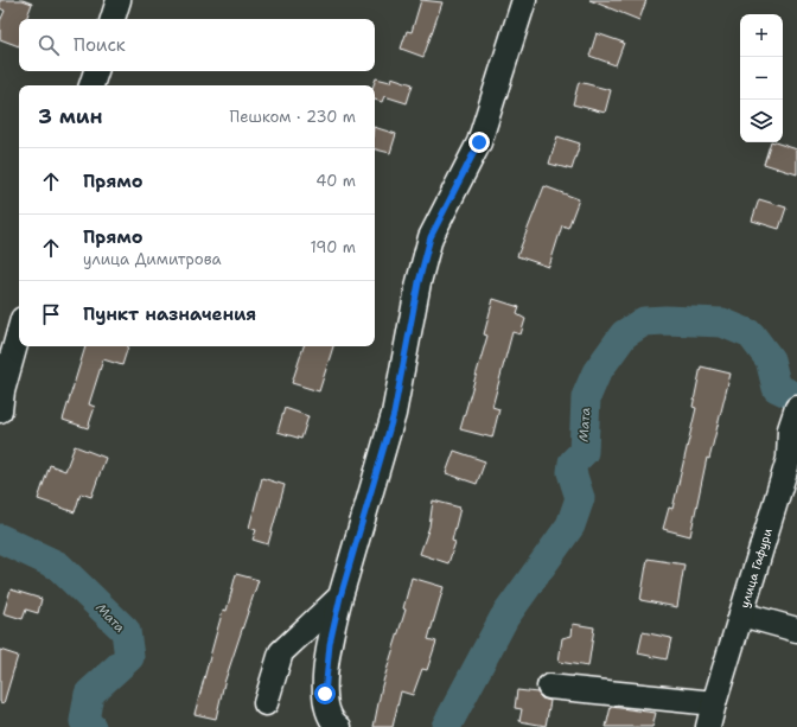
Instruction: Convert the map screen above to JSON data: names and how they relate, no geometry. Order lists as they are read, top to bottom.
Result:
{
  "streets": {
    "street": ["улица Гафури"]
  },
  "water": ["Мата"],
  "page": {
    "map_buttons": ["+", "−"],
    "search": "Поиск",
    "heading": ["3 мин", "Пешком · 230 m"],
    "list": [
      ["Прямо", "40 m"],
      ["Прямо", "улица Димитрова", "190 m"],
      "Пункт назначения"
    ]
  }
}
